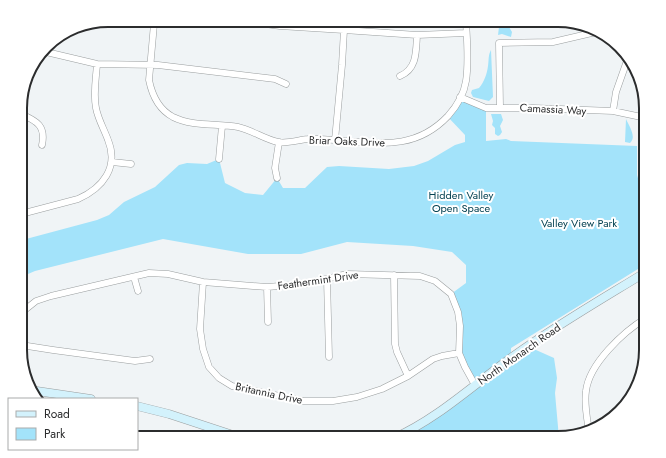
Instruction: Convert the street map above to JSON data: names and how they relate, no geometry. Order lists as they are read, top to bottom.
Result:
{
  "streets": {
    "street": [
      "Camassia Way",
      "Briar Oaks Drive",
      "Feathermint Drive",
      "North Monarch Road",
      "Britannia Drive"
    ]
  },
  "crossings": [
    ["Camassia Way", "Briar Oaks Drive"],
    ["Feathermint Drive", "North Monarch Road"],
    ["Feathermint Drive", "Britannia Drive"]
  ],
  "parks": ["Hidden Valley Open Space", "Valley View Park"],
  "legend": ["Road", "Park"]
}
